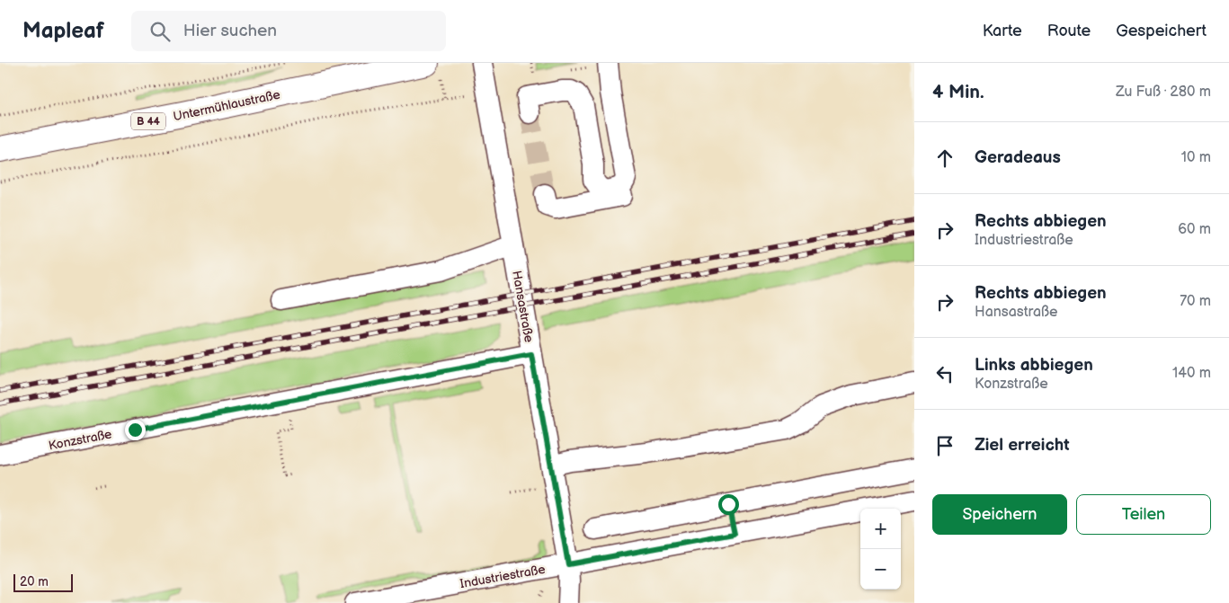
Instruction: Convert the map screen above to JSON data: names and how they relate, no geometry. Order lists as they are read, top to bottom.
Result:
{
  "streets": {
    "main road": ["Untermühlaustraße", "B 44"],
    "street": ["Hansastraße", "Konzstraße", "Industriestraße"]
  },
  "crossings": [
    ["Hansastraße", "Konzstraße"],
    ["Hansastraße", "Industriestraße"]
  ],
  "scale_bar": "20 m",
  "page": {
    "header": "Mapleaf",
    "search": "Hier suchen",
    "nav": ["Karte", "Route", "Gespeichert"],
    "heading": ["4 Min.", "Zu Fuß · 280 m"],
    "list": [
      ["Geradeaus", "10 m"],
      ["Rechts abbiegen", "Industriestraße", "60 m"],
      ["Rechts abbiegen", "Hansastraße", "70 m"],
      ["Links abbiegen", "Konzstraße", "140 m"],
      "Ziel erreicht"
    ],
    "buttons": ["Speichern", "Teilen"],
    "map_buttons": ["+", "−"],
    "scale": "20 m"
  }
}
